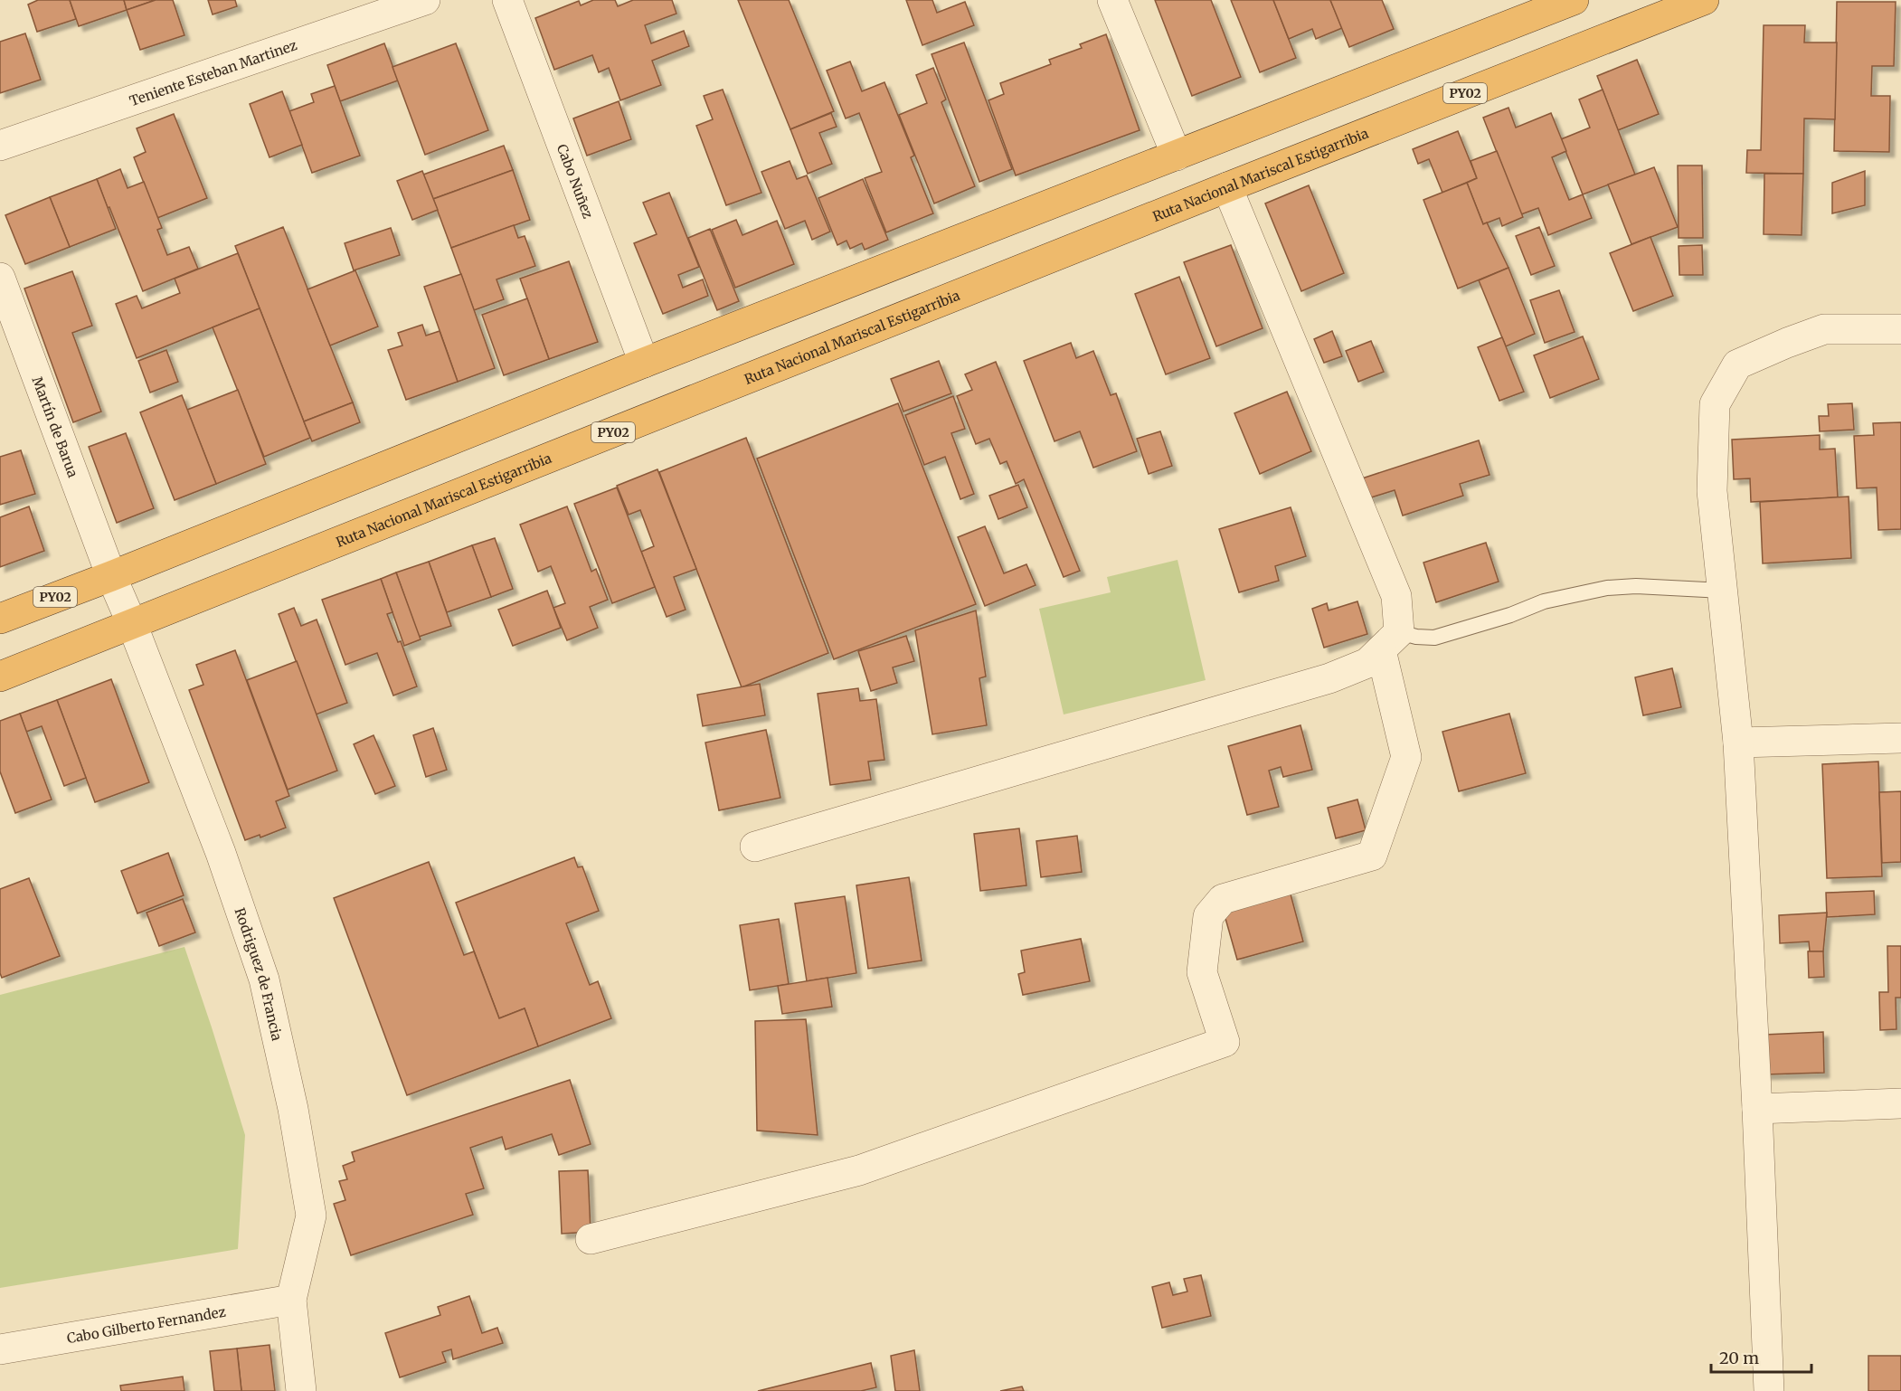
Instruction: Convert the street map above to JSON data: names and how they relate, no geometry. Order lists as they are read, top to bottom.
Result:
{
  "streets": {
    "highway": ["PY02", "Ruta Nacional Mariscal Estigarribia"],
    "street": [
      "Teniente Esteban Martinez",
      "Cabo Nuñez",
      "Martín de Barua",
      "Rodriguez de Francia",
      "Cabo Gilberto Fernandez"
    ]
  },
  "crossings": [
    ["PY02", "Cabo Nuñez"],
    ["PY02", "Martín de Barua"],
    ["PY02", "Rodriguez de Francia"],
    ["Ruta Nacional Mariscal Estigarribia", "Rodriguez de Francia"],
    ["Martín de Barua", "Rodriguez de Francia"],
    ["Rodriguez de Francia", "Cabo Gilberto Fernandez"]
  ],
  "scale_bar": "20 m"
}
